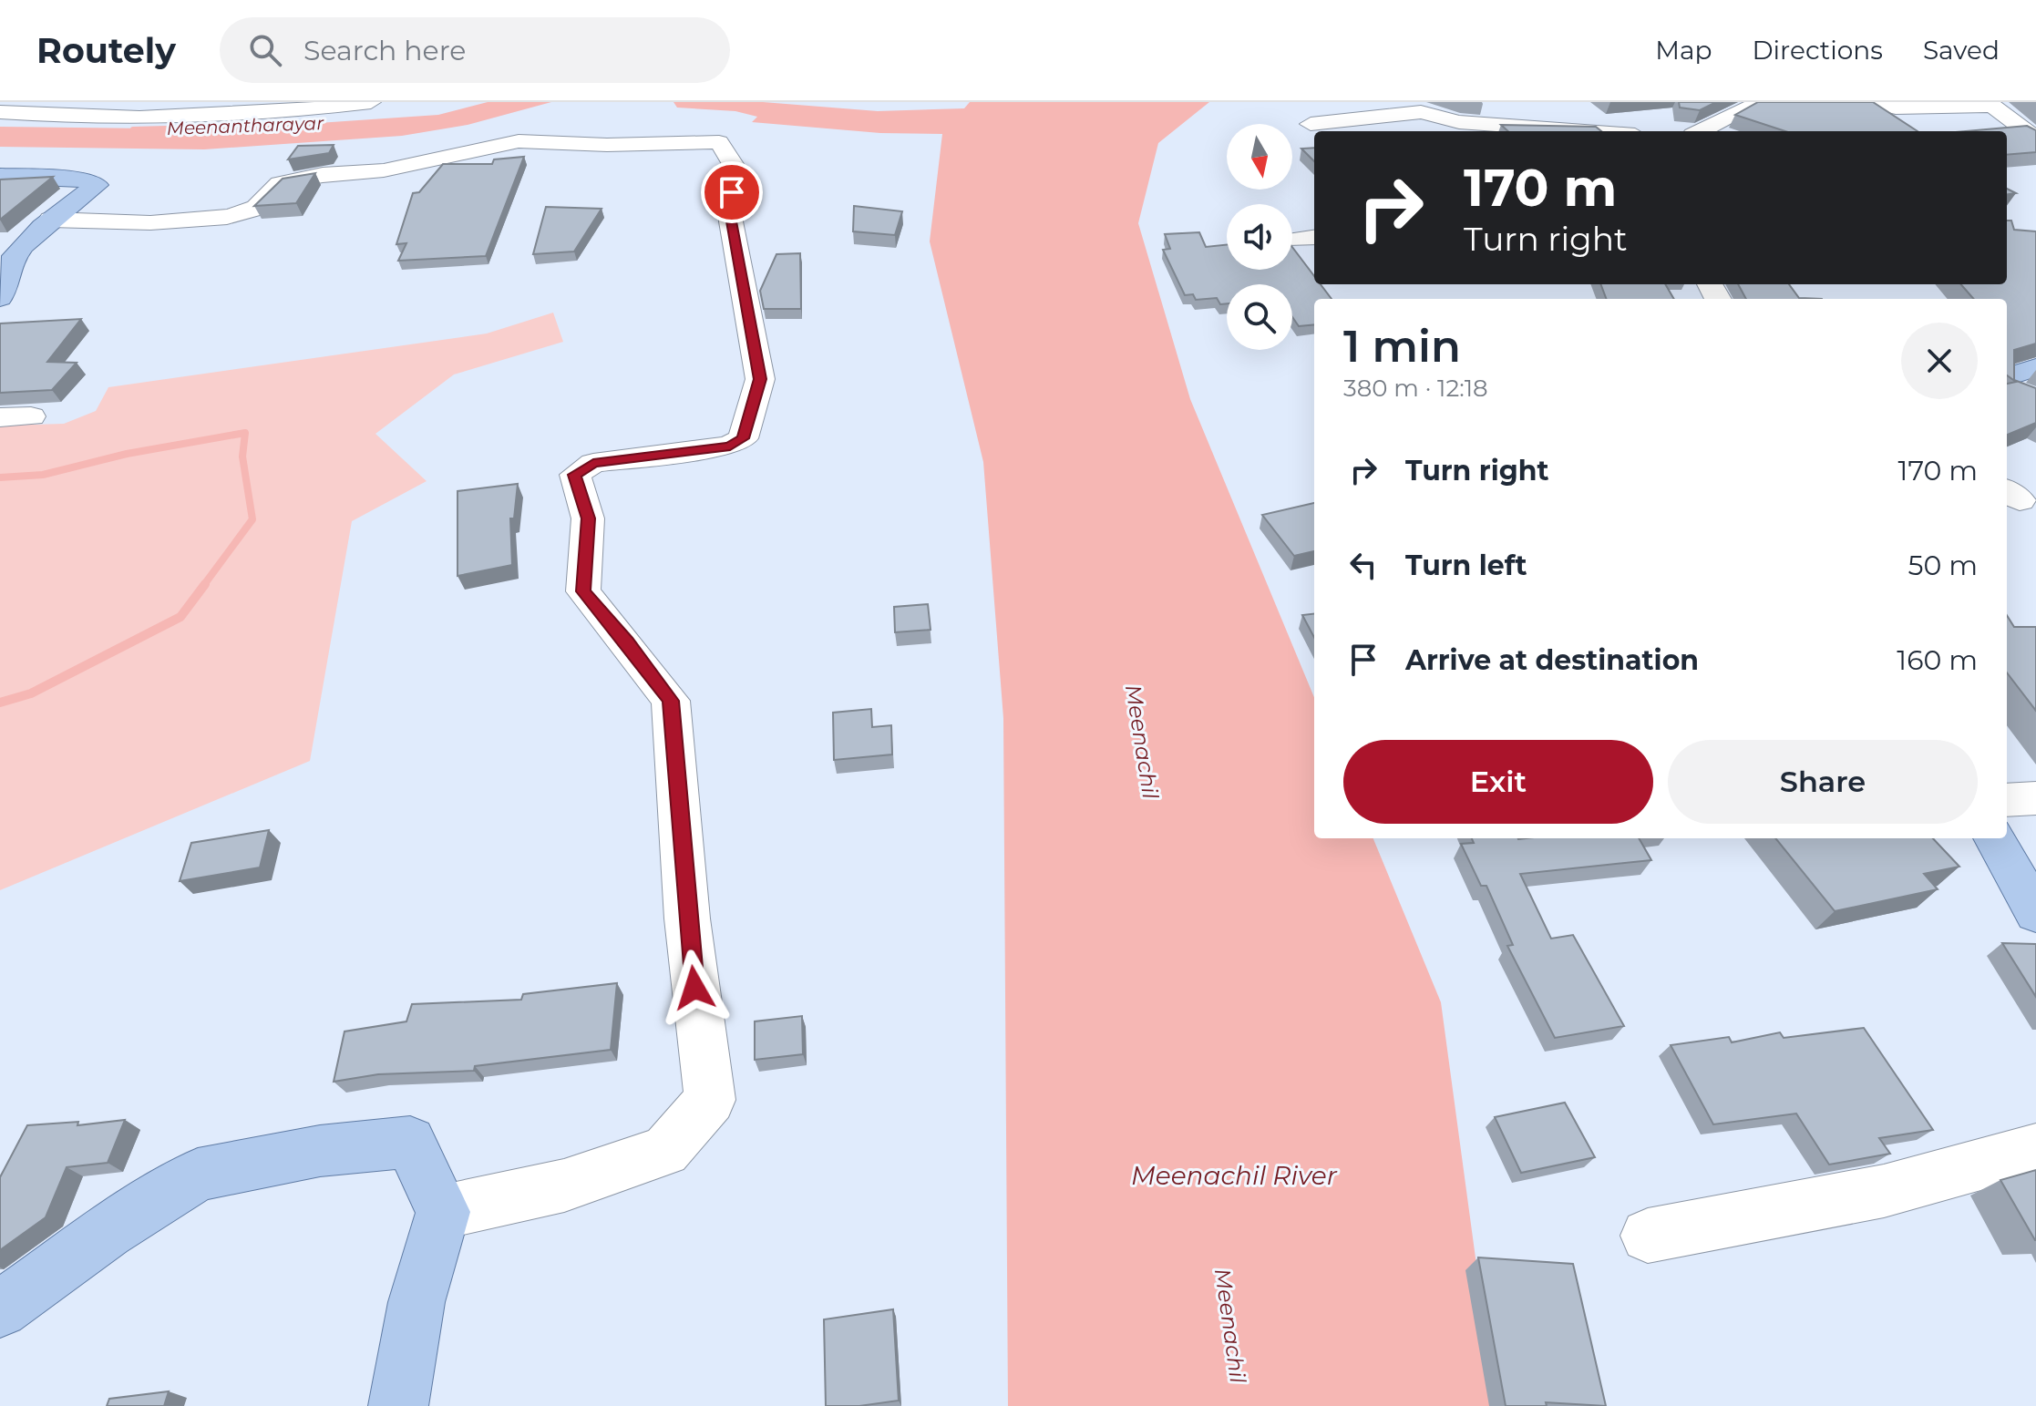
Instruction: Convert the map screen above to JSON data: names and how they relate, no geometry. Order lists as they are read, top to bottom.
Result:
{
  "water": ["Meenantharayar", "Meenachil", "Meenachil River"],
  "north": "bottom",
  "page": {
    "header": "Routely",
    "search": "Search here",
    "nav": ["Map", "Directions", "Saved"],
    "turn": ["170 m", "Turn right"],
    "heading": ["1 min", "380 m · 12:18"],
    "list": [
      {
        "name": "Turn right",
        "value": "170 m"
      },
      {
        "name": "Turn left",
        "value": "50 m"
      },
      {
        "name": "Arrive at destination",
        "value": "160 m"
      }
    ],
    "buttons": ["Exit", "Share"]
  }
}
